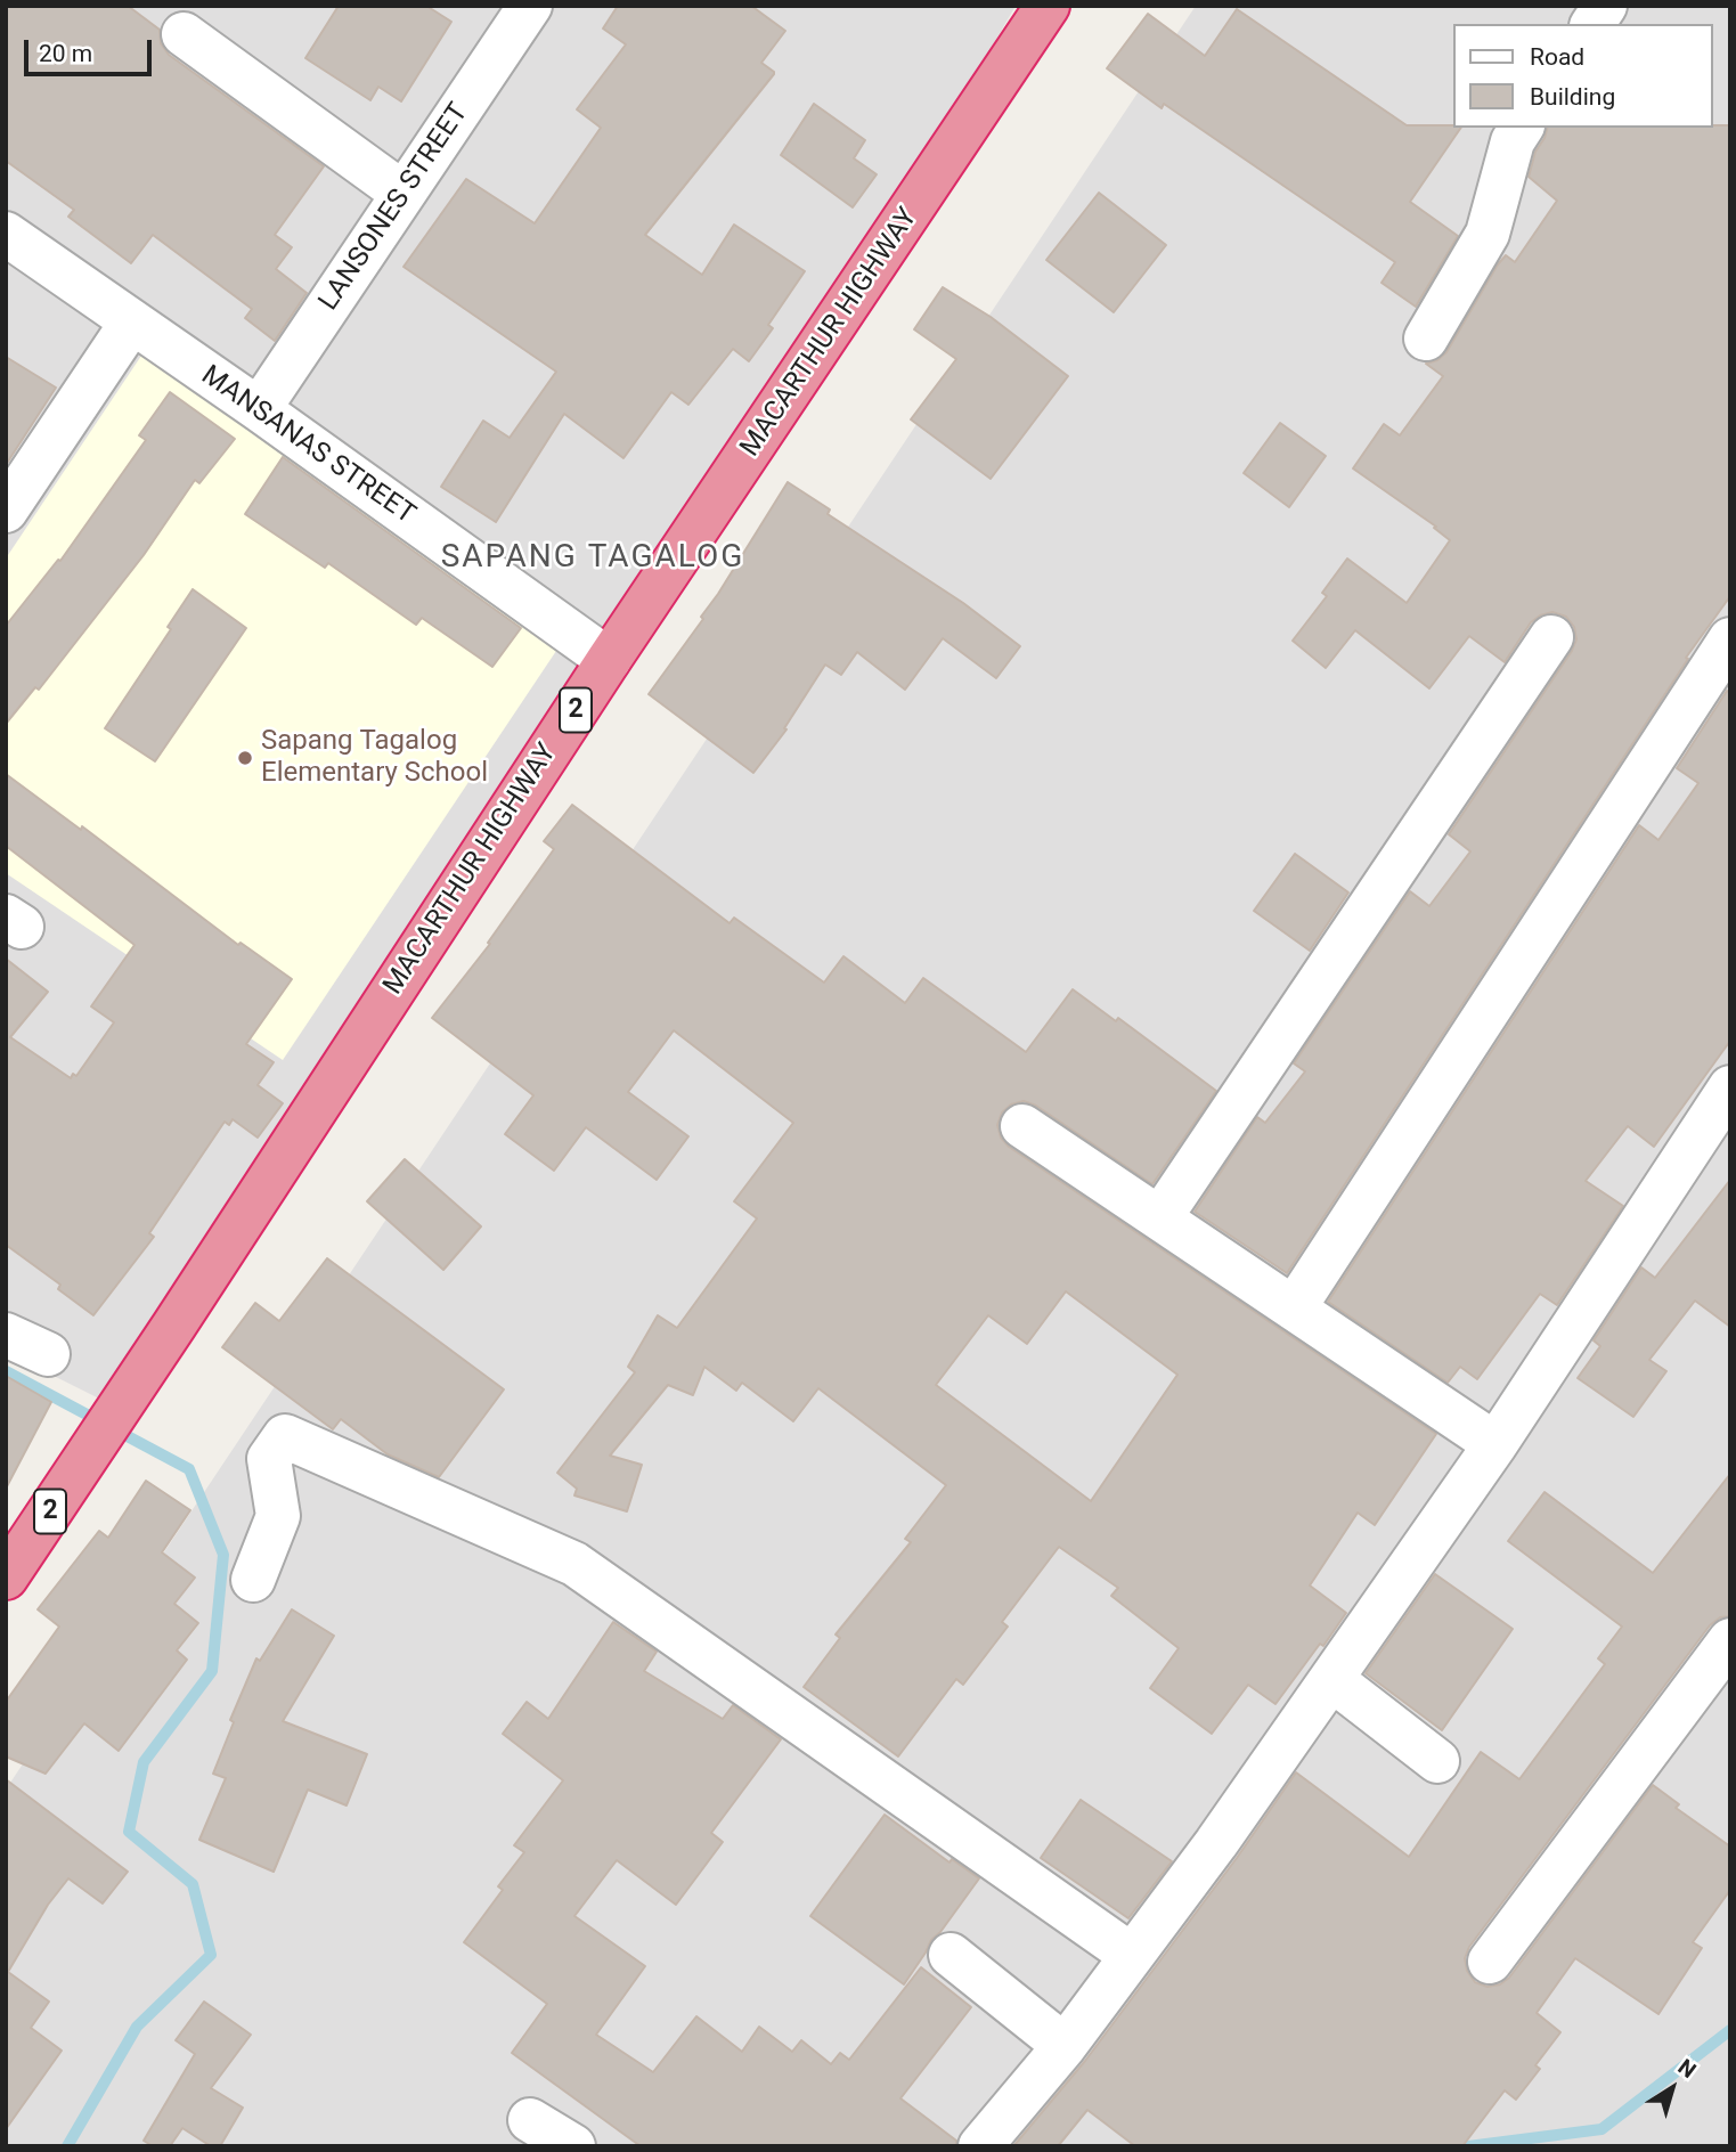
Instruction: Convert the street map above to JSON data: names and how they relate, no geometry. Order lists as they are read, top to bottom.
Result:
{
  "streets": {
    "highway": ["MACARTHUR HIGHWAY", "2"],
    "street": ["LANSONES STREET", "MANSANAS STREET"]
  },
  "crossings": [
    ["LANSONES STREET", "MANSANAS STREET"],
    ["MACARTHUR HIGHWAY", "MANSANAS STREET"]
  ],
  "districts": ["SAPANG TAGALOG"],
  "places": ["Sapang Tagalog Elementary School"],
  "legend": ["Road", "Building"],
  "scale_bar": "20 m",
  "north": "top right"
}
